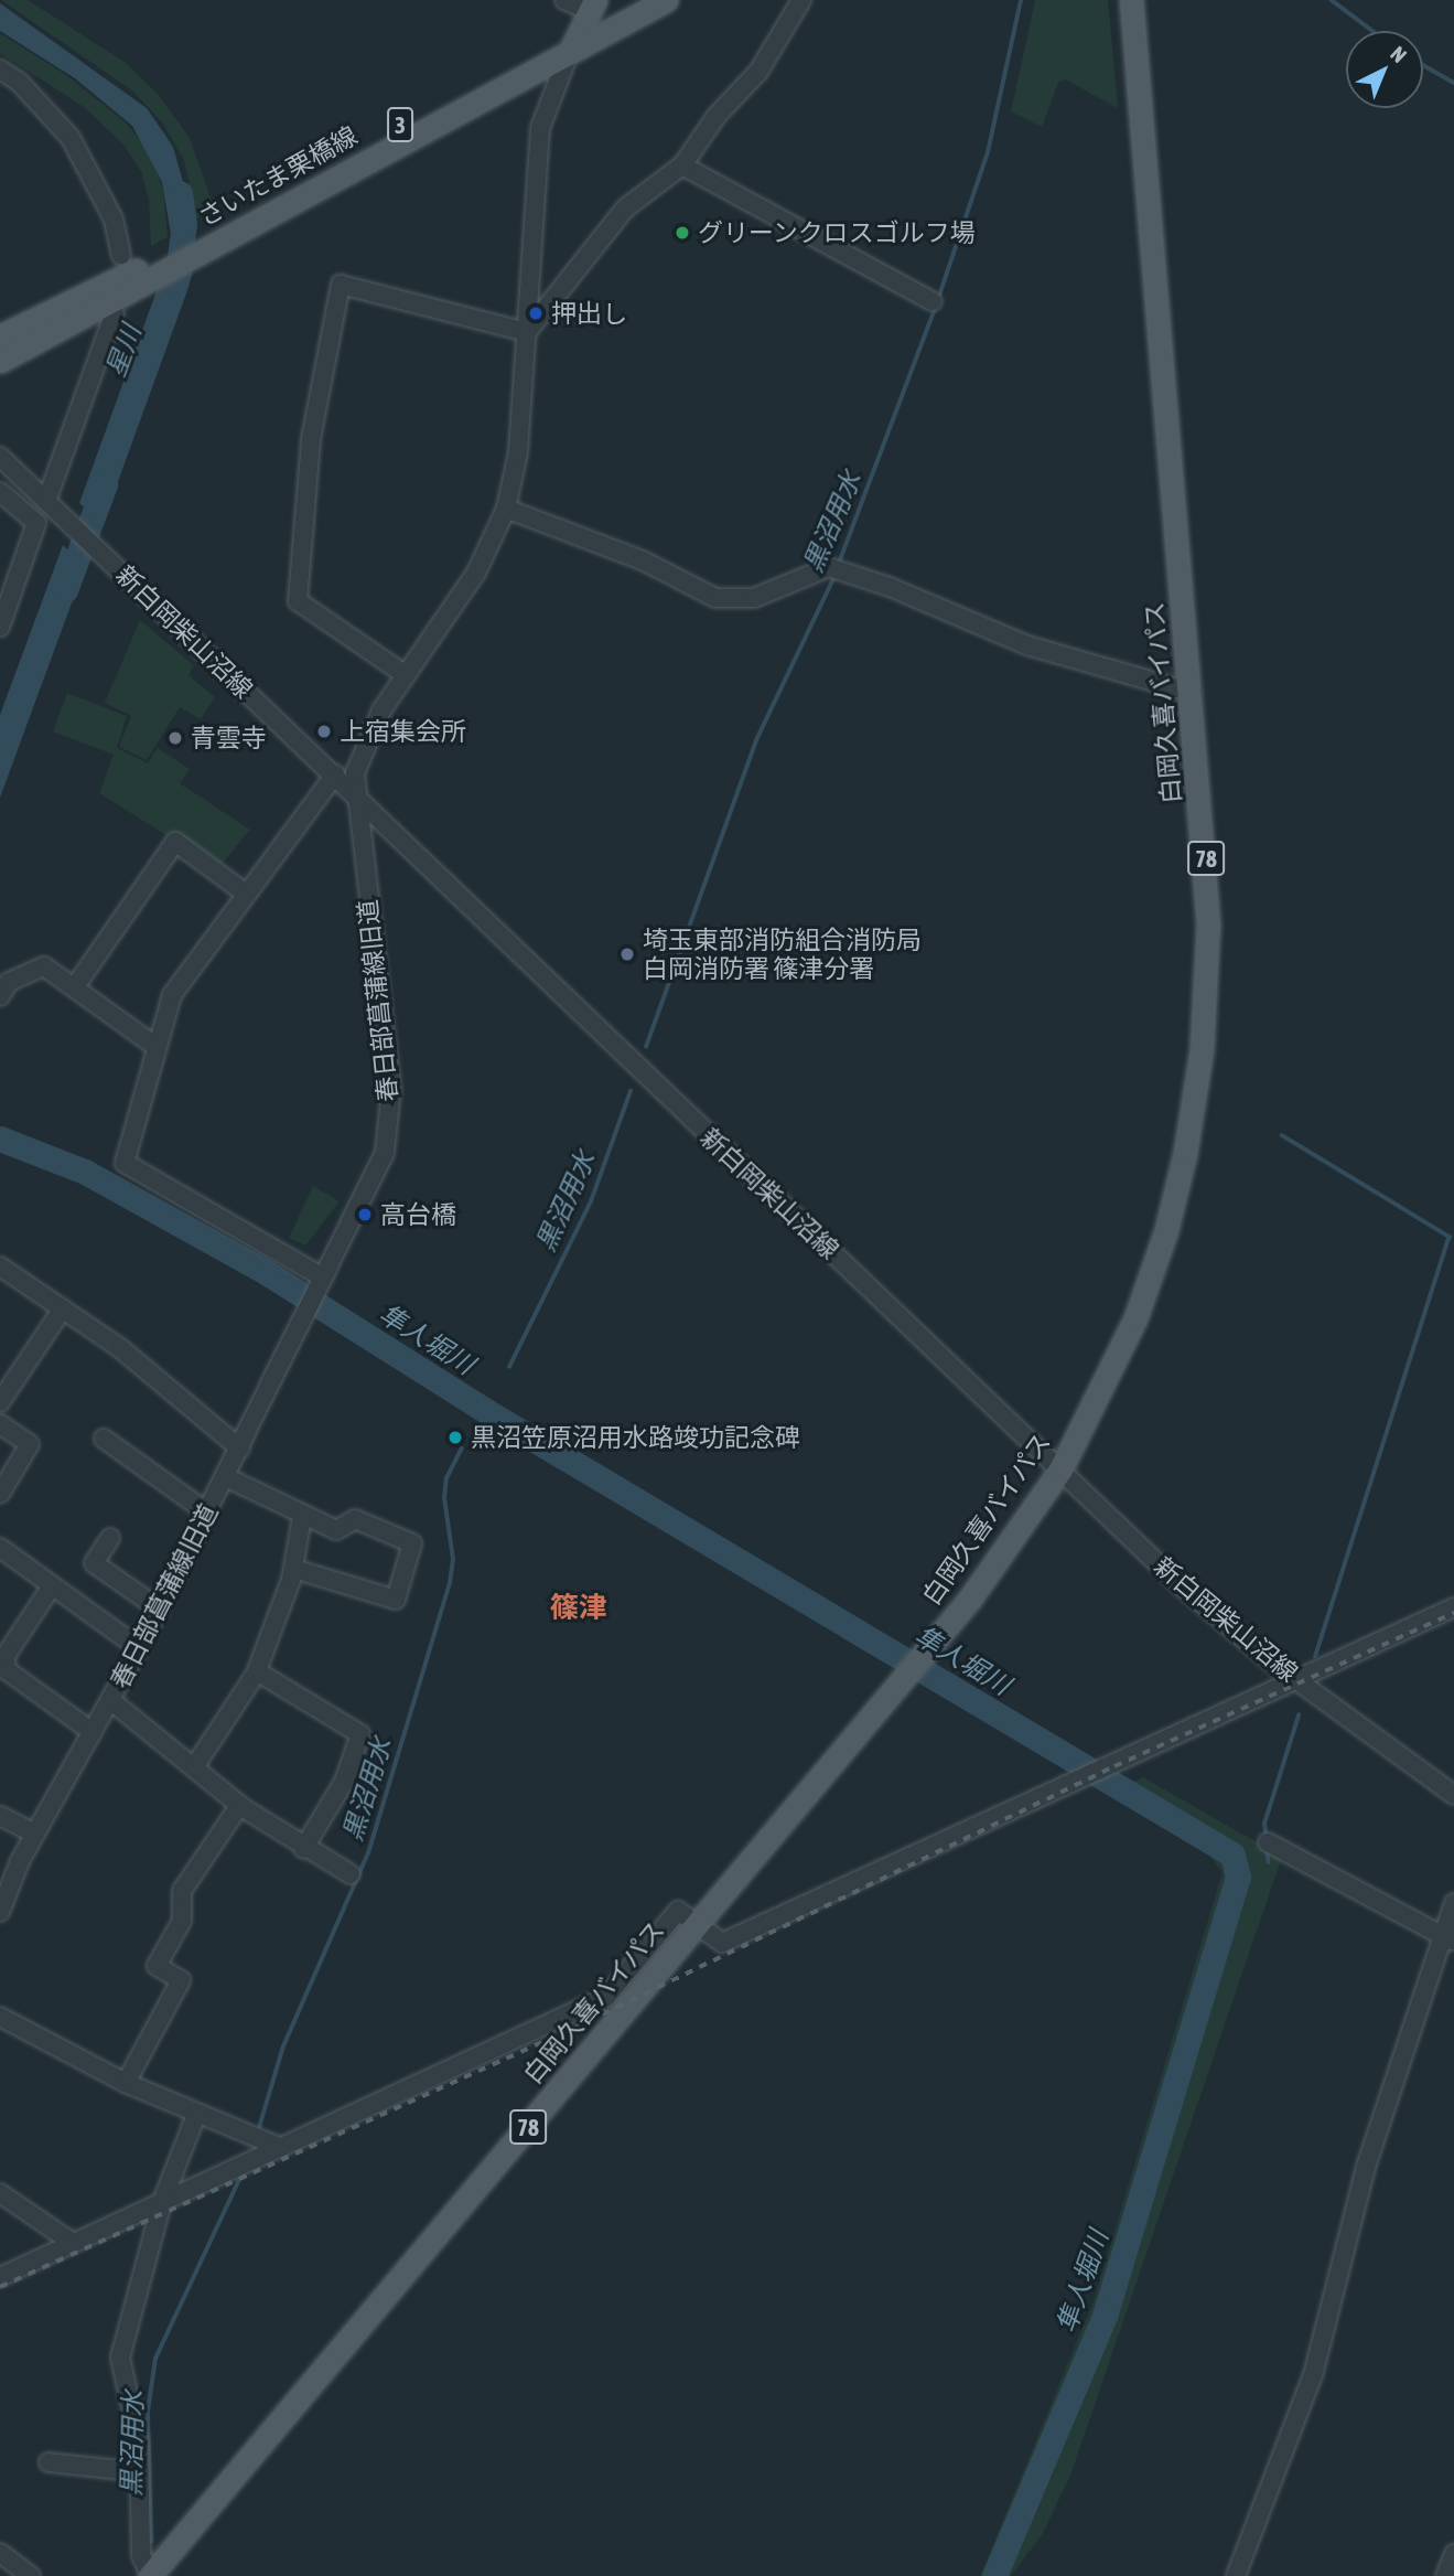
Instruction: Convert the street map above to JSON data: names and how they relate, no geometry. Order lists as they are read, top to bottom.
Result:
{
  "streets": {
    "main road": [
      "3",
      "さいたま栗橋線",
      "白岡久喜バイパス",
      "78"
    ],
    "street": ["新白岡柴山沼線", "春日部菖蒲線旧道"]
  },
  "crossings": [
    ["さいたま栗橋線", "春日部菖蒲線旧道"],
    ["新白岡柴山沼線", "白岡久喜バイパス"],
    ["新白岡柴山沼線", "春日部菖蒲線旧道"]
  ],
  "districts": ["篠津"],
  "water": ["星川", "黒沼用水", "隼人堀川"],
  "places": [
    "グリーンクロスゴルフ場",
    "押出し",
    "上宿集会所",
    "青雲寺",
    "埼玉東部消防組合消防局 白岡消防署 篠津分署",
    "高台橋",
    "黒沼笠原沼用水路竣功記念碑"
  ],
  "north": "top right"
}
